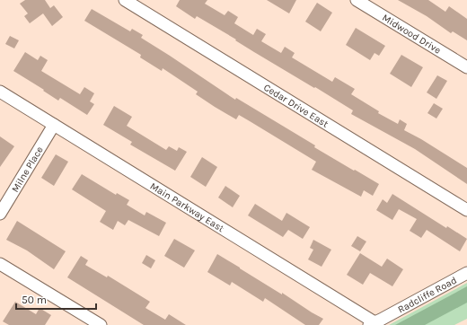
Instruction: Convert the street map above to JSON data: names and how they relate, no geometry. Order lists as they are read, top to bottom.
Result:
{
  "streets": {
    "street": [
      "Midwood Drive",
      "Cedar Drive East",
      "Milne Place",
      "Main Parkway East",
      "Radcliffe Road"
    ]
  },
  "crossings": [
    ["Milne Place", "Main Parkway East"],
    ["Main Parkway East", "Radcliffe Road"]
  ],
  "scale_bar": "50 m"
}
